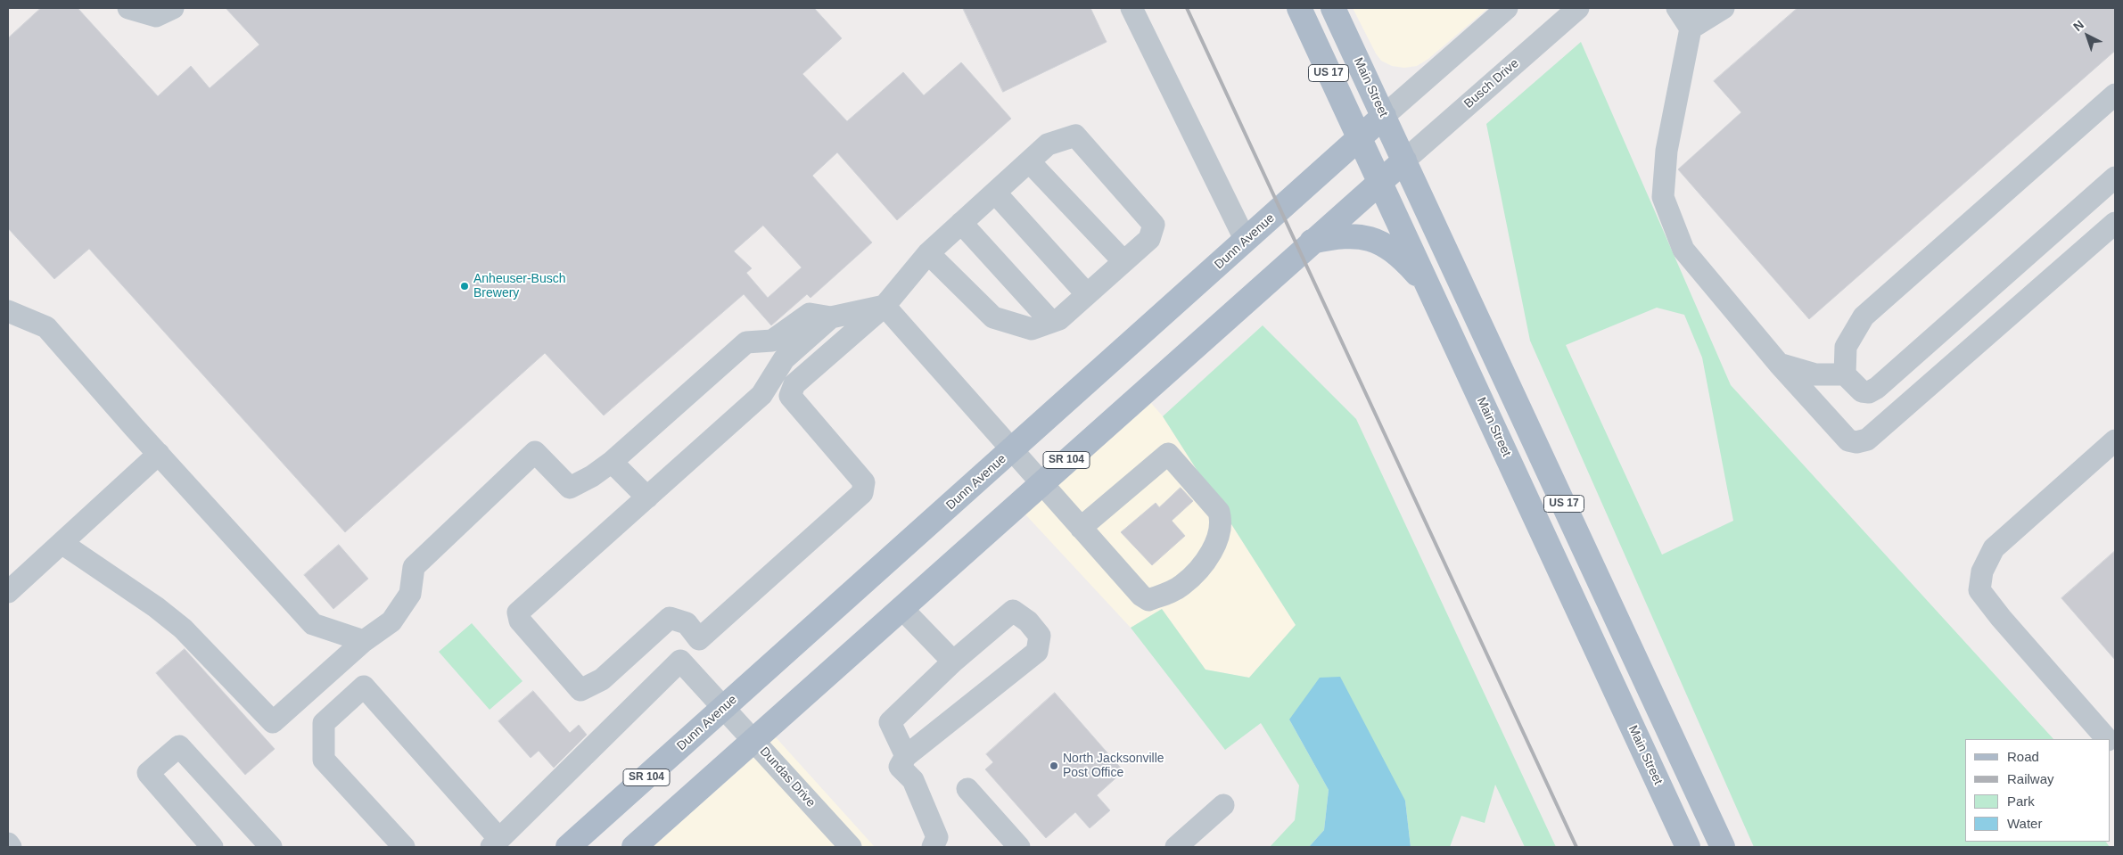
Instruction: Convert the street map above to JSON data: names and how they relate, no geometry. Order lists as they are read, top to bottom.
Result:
{
  "streets": {
    "main road": [
      "US 17",
      "Main Street",
      "Dunn Avenue",
      "SR 104"
    ],
    "street": ["Busch Drive", "Dundas Drive"]
  },
  "crossings": [
    ["Busch Drive", "Main Street"],
    ["Busch Drive", "SR 104"],
    ["Main Street", "Dunn Avenue"],
    ["Main Street", "SR 104"],
    ["Dunn Avenue", "Dundas Drive"],
    ["SR 104", "Dundas Drive"]
  ],
  "places": ["Anheuser-Busch Brewery", "North Jacksonville Post Office"],
  "legend": [
    "Road",
    "Railway",
    "Park",
    "Water"
  ],
  "north": "top left"
}
